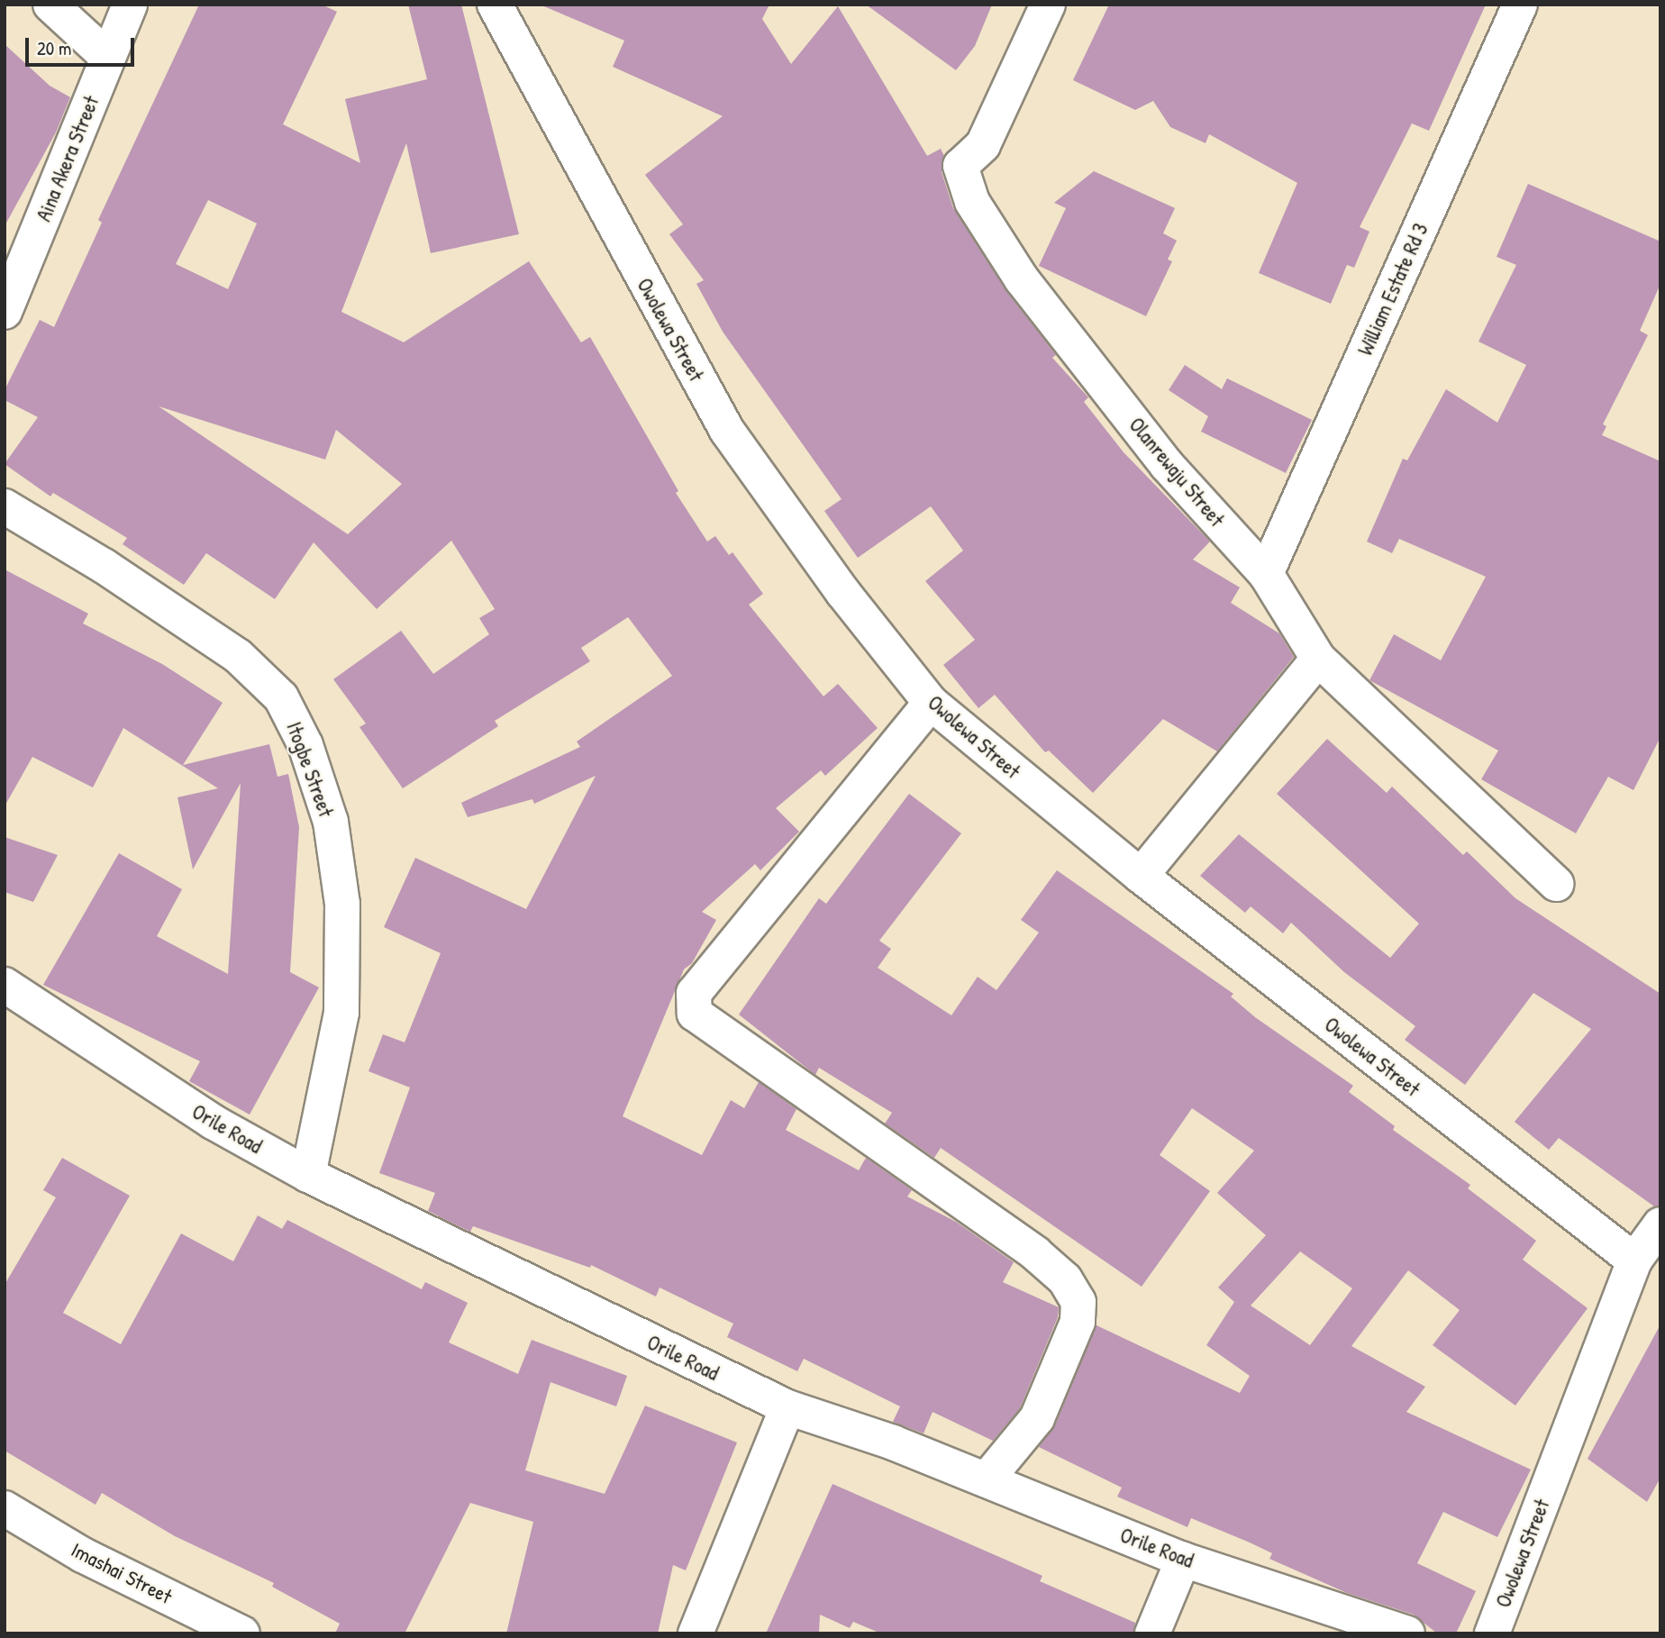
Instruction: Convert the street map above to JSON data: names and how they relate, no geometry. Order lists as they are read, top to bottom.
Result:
{
  "streets": {
    "street": [
      "Aina Akera Street",
      "William Estate Rd 3",
      "Owolewa Street",
      "Olanrewaju Street",
      "Itogbe Street",
      "Orile Road",
      "Imashai Street"
    ]
  },
  "crossings": [
    ["William Estate Rd 3", "Olanrewaju Street"],
    ["Itogbe Street", "Orile Road"]
  ],
  "scale_bar": "20 m"
}
